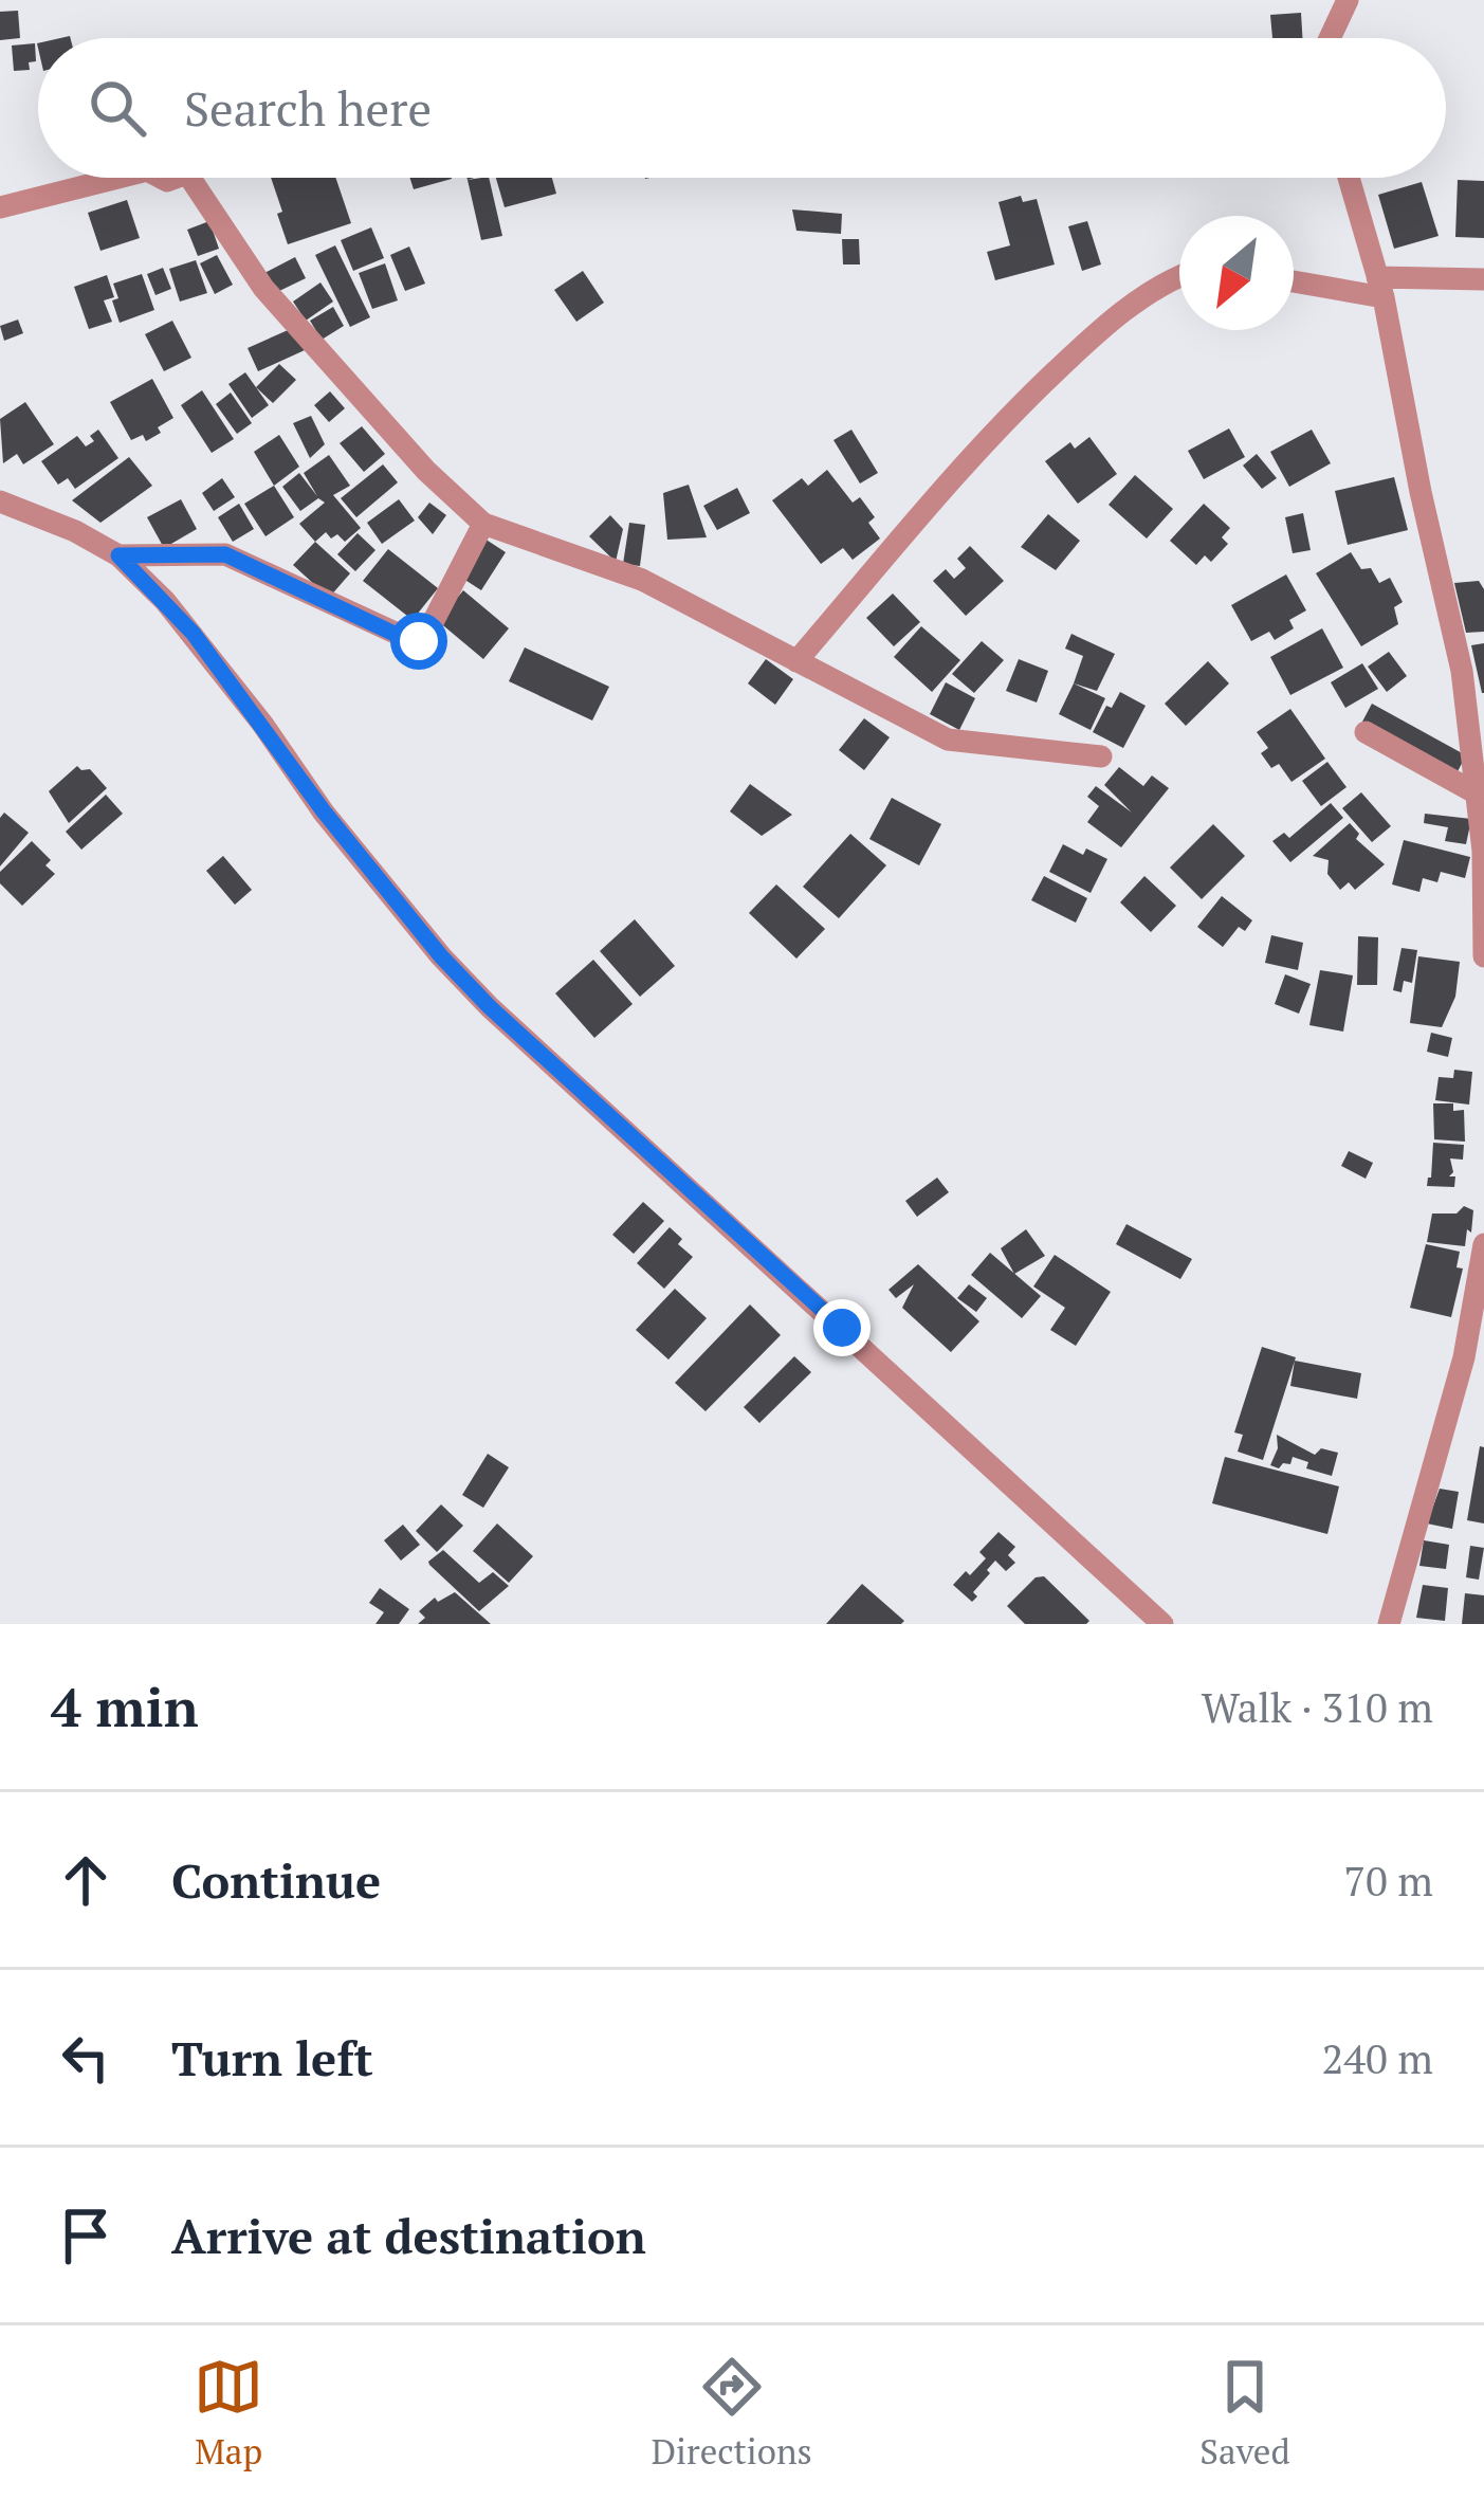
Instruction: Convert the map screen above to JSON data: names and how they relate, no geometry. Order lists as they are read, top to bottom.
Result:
{
  "north": "bottom left",
  "page": {
    "search": "Search here",
    "heading": ["4 min", "Walk · 310 m"],
    "list": [
      ["Continue", "70 m"],
      ["Turn left", "240 m"],
      "Arrive at destination"
    ],
    "nav": ["Map", "Directions", "Saved"]
  }
}
